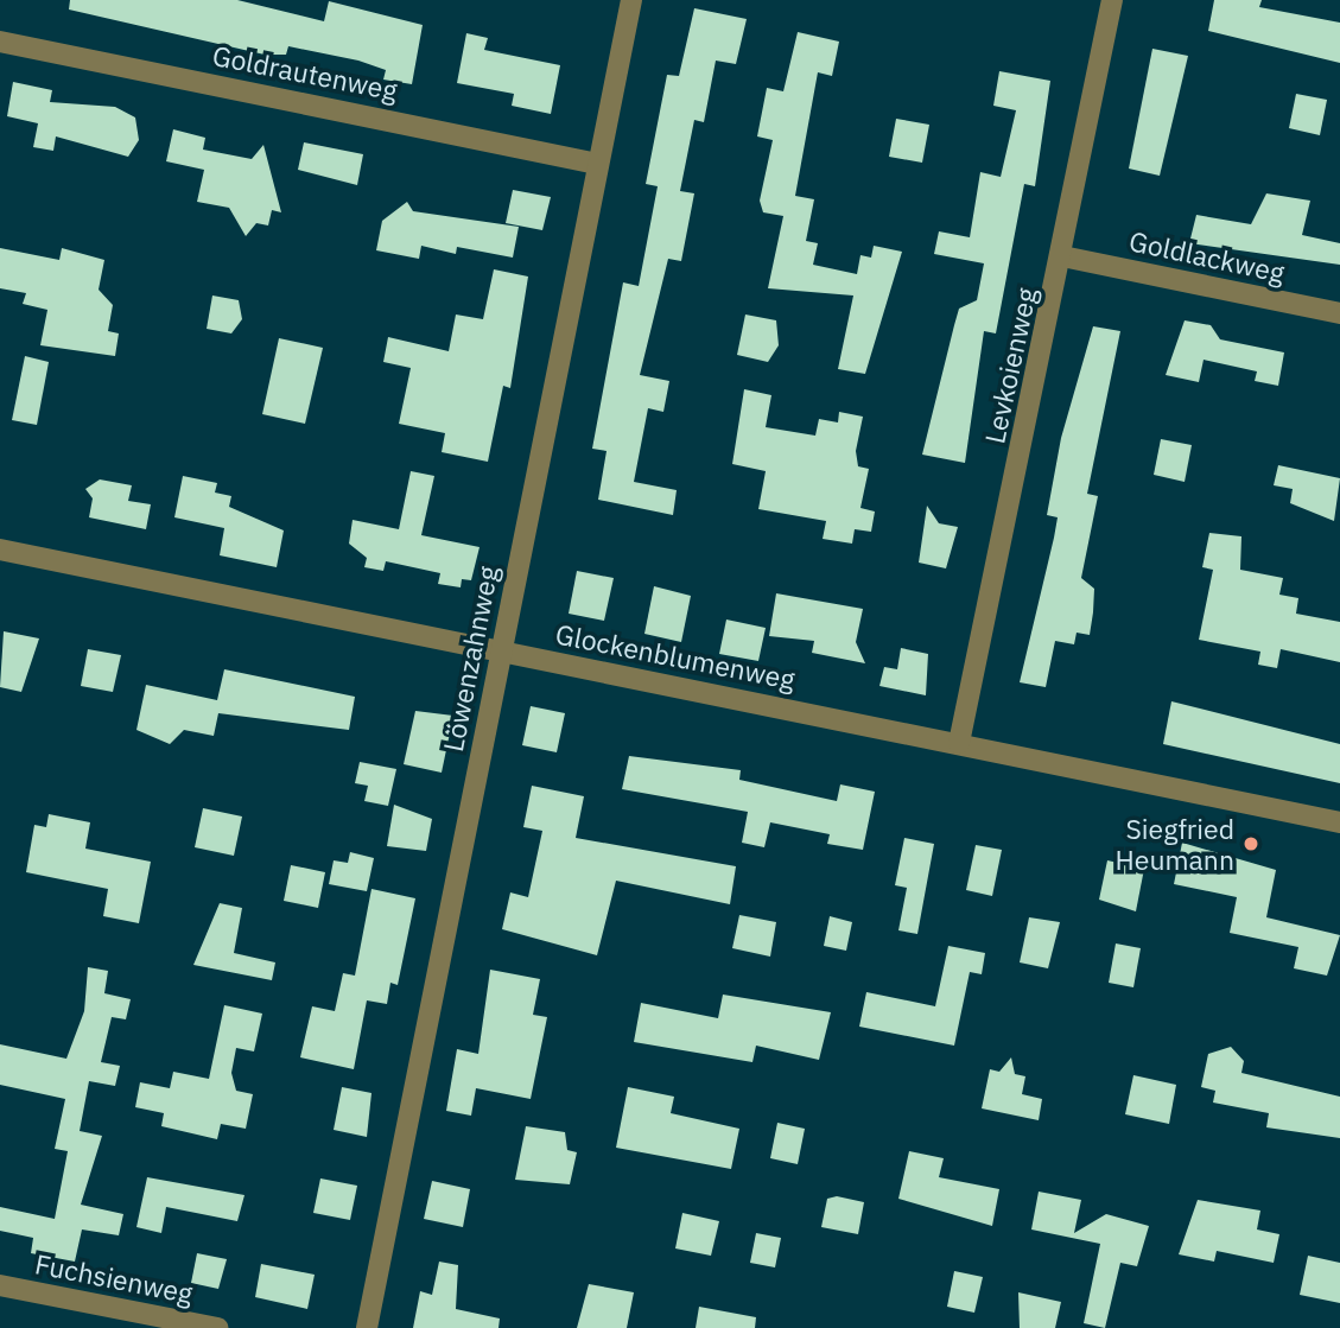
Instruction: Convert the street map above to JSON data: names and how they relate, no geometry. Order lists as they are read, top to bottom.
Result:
{
  "streets": {
    "street": [
      "Goldrautenweg",
      "Goldlackweg",
      "Levkoienweg",
      "Glockenblumenweg",
      "Löwenzahnweg",
      "Fuchsienweg"
    ]
  },
  "crossings": [
    ["Goldrautenweg", "Löwenzahnweg"],
    ["Goldlackweg", "Levkoienweg"],
    ["Levkoienweg", "Glockenblumenweg"],
    ["Glockenblumenweg", "Löwenzahnweg"]
  ],
  "places": ["Siegfried Heumann"]
}
